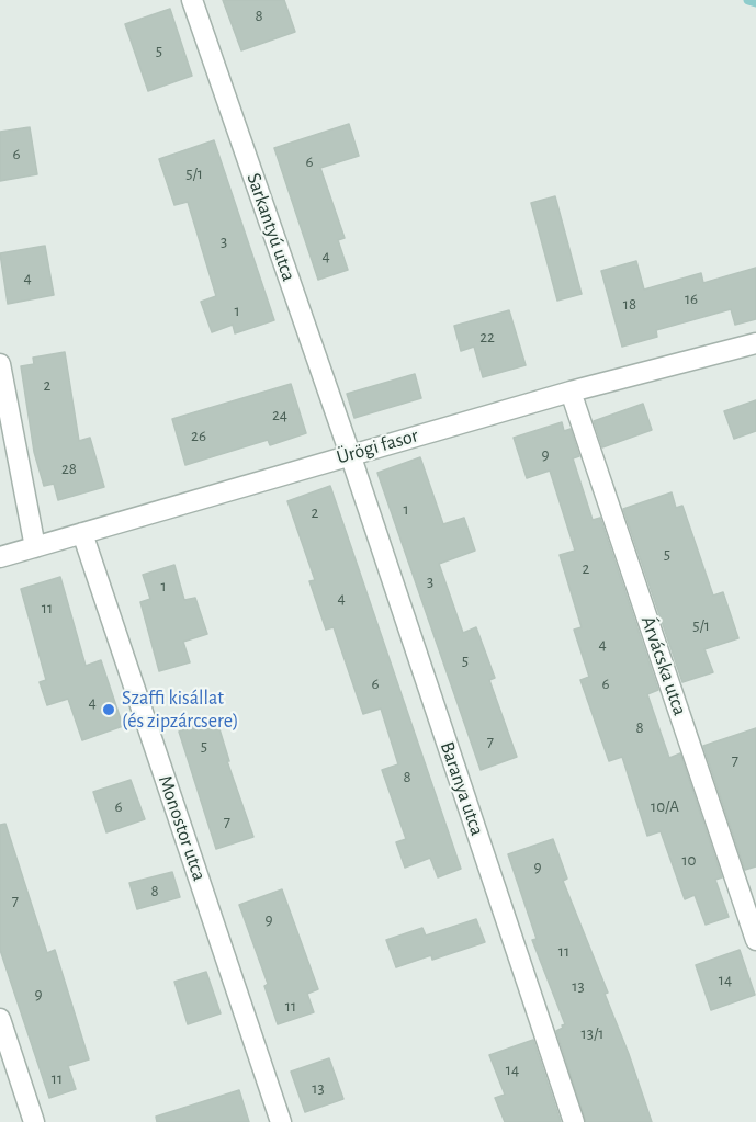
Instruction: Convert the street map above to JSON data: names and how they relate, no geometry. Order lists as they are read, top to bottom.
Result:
{
  "streets": {
    "street": [
      "Sarkantyú utca",
      "Ürögi fasor",
      "Árvácska utca",
      "Baranya utca",
      "Monostor utca"
    ]
  },
  "crossings": [
    ["Sarkantyú utca", "Ürögi fasor"],
    ["Sarkantyú utca", "Baranya utca"],
    ["Ürögi fasor", "Árvácska utca"],
    ["Ürögi fasor", "Baranya utca"],
    ["Ürögi fasor", "Monostor utca"]
  ],
  "places": ["Szaffi kisállat (és zipzárcsere)"],
  "house_numbers": [
    "8",
    "5",
    "6",
    "6",
    "5/1",
    "3",
    "4",
    "4",
    "16",
    "18",
    "1",
    "22",
    "2",
    "24",
    "26",
    "9",
    "28",
    "1",
    "2",
    "5",
    "2",
    "3",
    "1",
    "4",
    "11",
    "5/1",
    "4",
    "5",
    "6",
    "6",
    "4",
    "8",
    "7",
    "5",
    "7",
    "8",
    "6",
    "10/A",
    "7",
    "10",
    "9",
    "8",
    "7",
    "9",
    "11",
    "14",
    "13",
    "9",
    "11",
    "13/1",
    "14",
    "11",
    "13"
  ]
}
